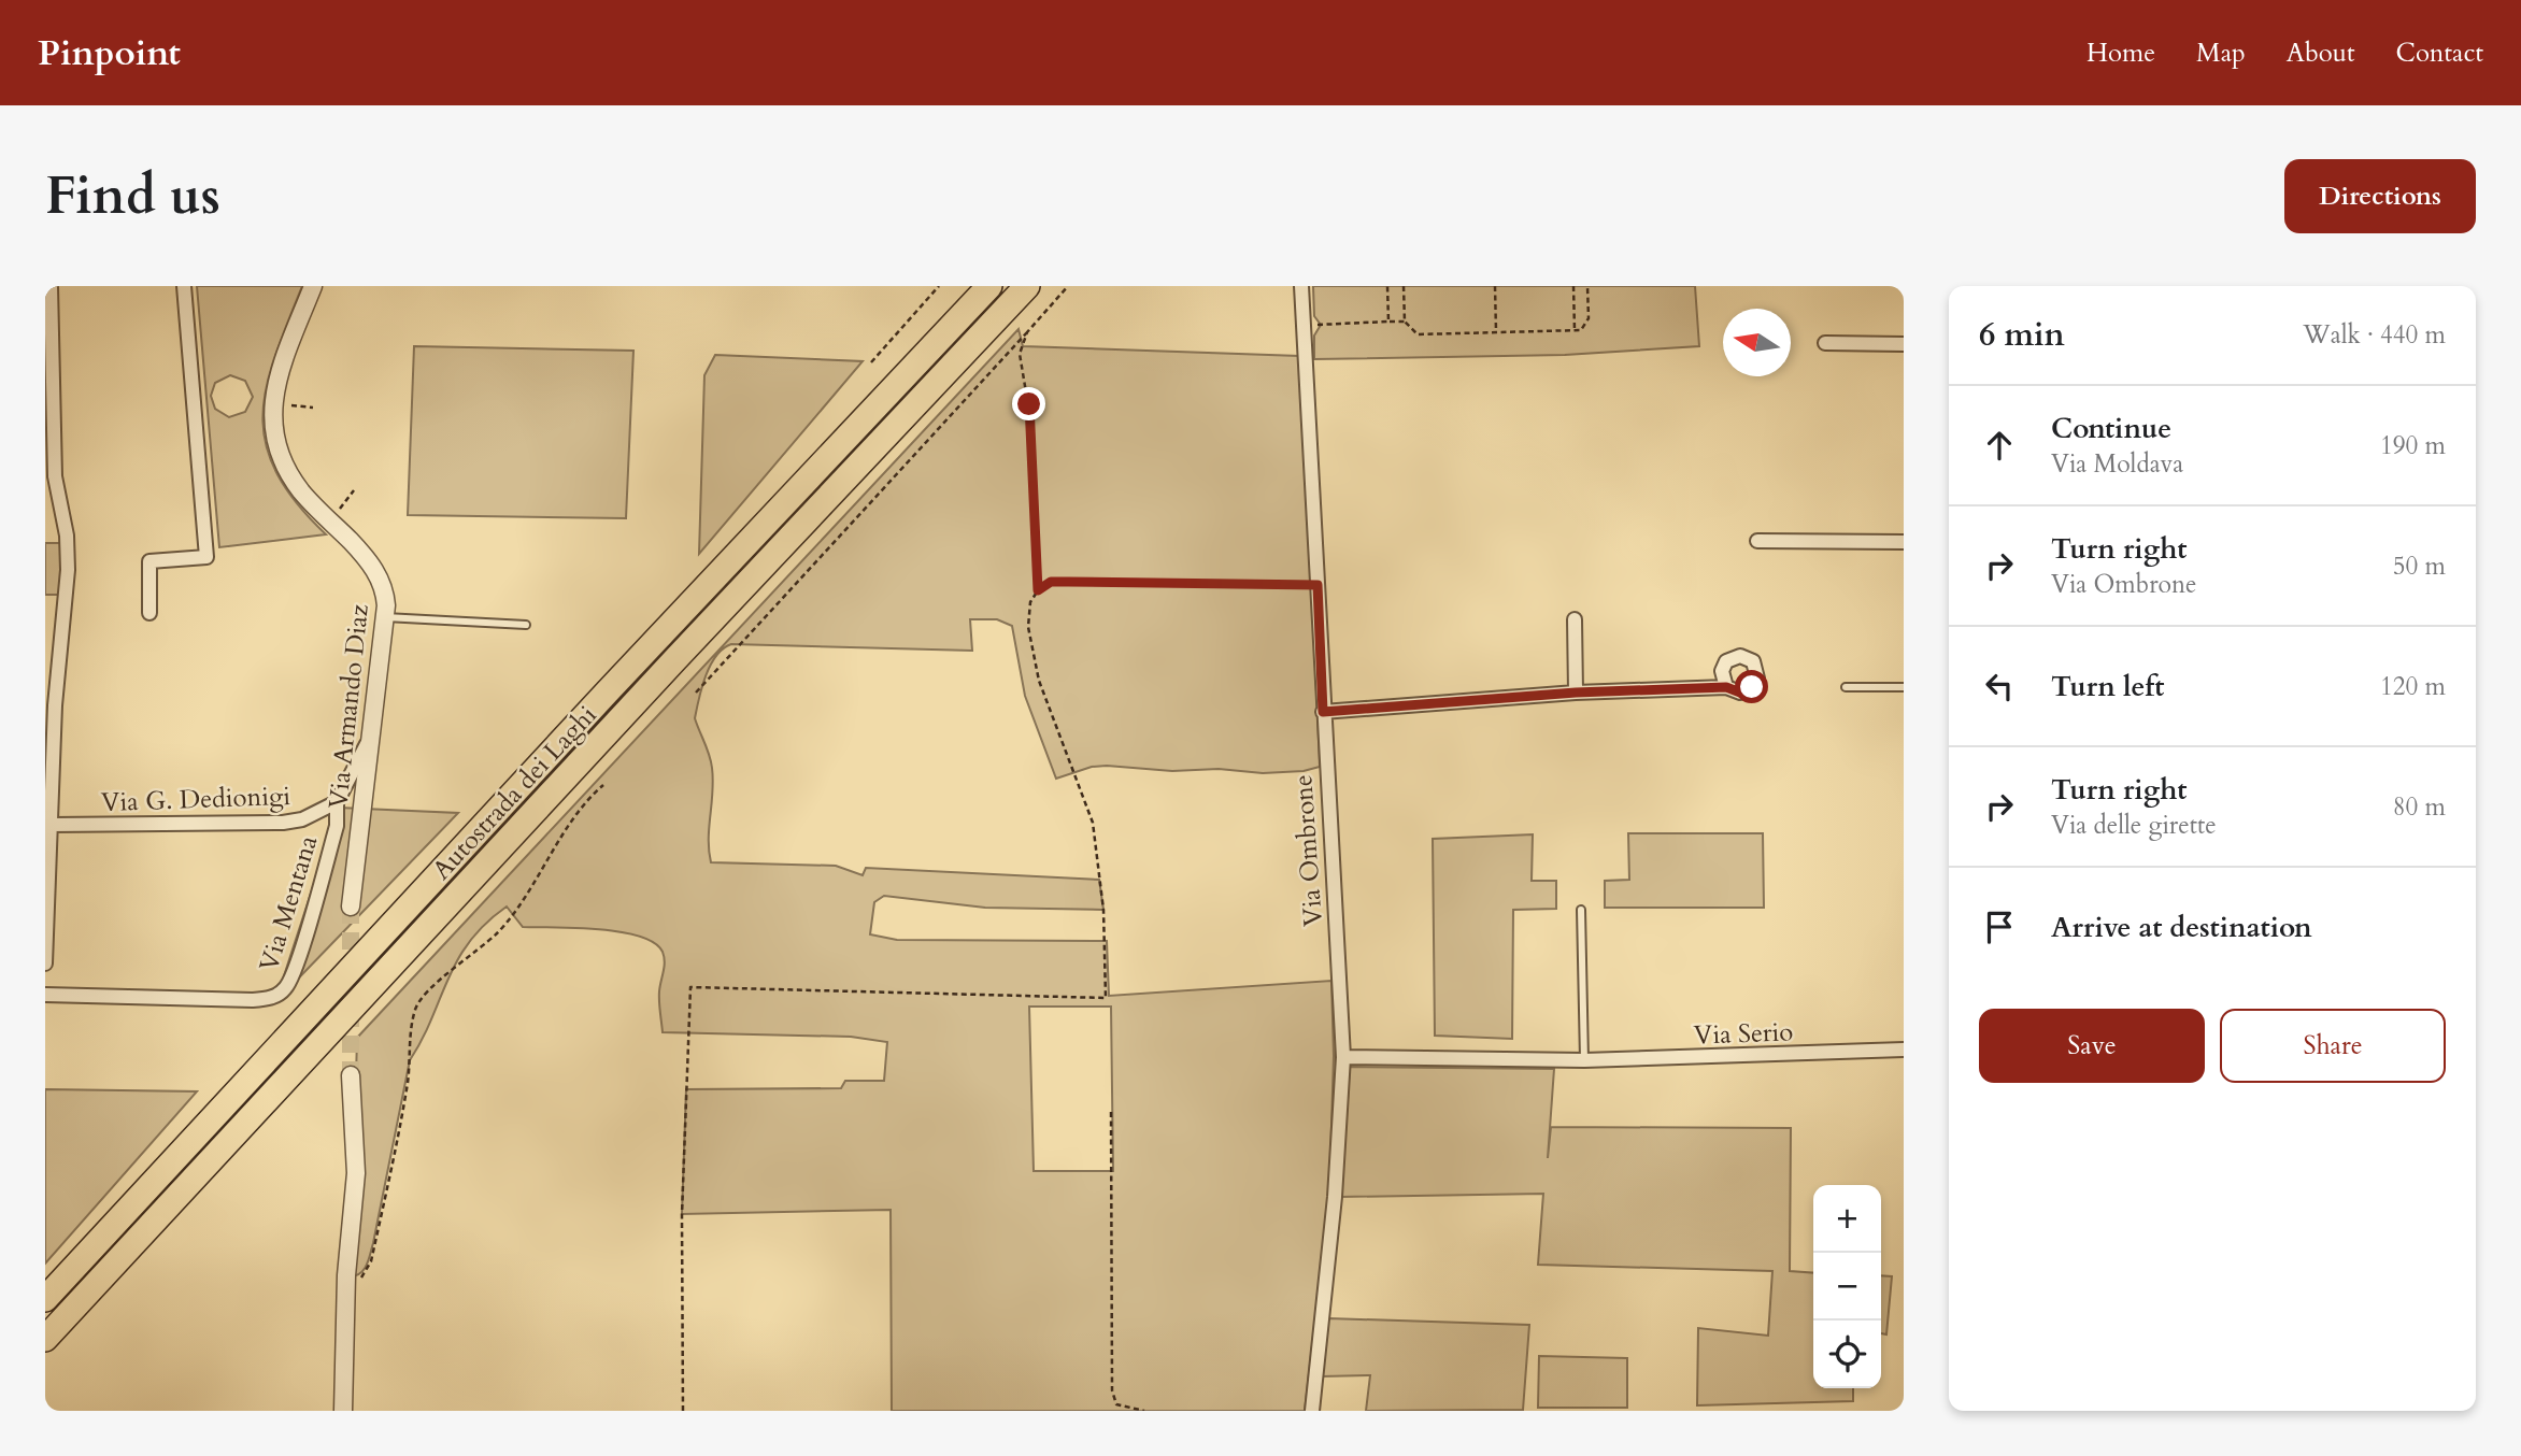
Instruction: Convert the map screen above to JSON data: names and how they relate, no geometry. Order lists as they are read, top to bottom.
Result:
{
  "streets": {
    "highway": ["Autostrada dei Laghi"],
    "street": [
      "Via Armando Diaz",
      "Via G. Dedionigi",
      "Via Ombrone",
      "Via Mentana",
      "Via Serio"
    ]
  },
  "crossings": [
    ["Via Armando Diaz", "Via Mentana"],
    ["Via G. Dedionigi", "Via Mentana"],
    ["Via Ombrone", "Via Serio"]
  ],
  "north": "left",
  "page": {
    "header": "Pinpoint",
    "nav": [
      "Home",
      "Map",
      "About",
      "Contact"
    ],
    "buttons": [
      "Directions",
      ["Save", "Share"]
    ],
    "title": "Find us",
    "heading": ["6 min", "Walk · 440 m"],
    "list": [
      ["Continue", "Via Moldava", "190 m"],
      ["Turn right", "Via Ombrone", "50 m"],
      ["Turn left", "120 m"],
      ["Turn right", "Via delle girette", "80 m"],
      "Arrive at destination"
    ],
    "map_buttons": ["+", "−"]
  }
}
